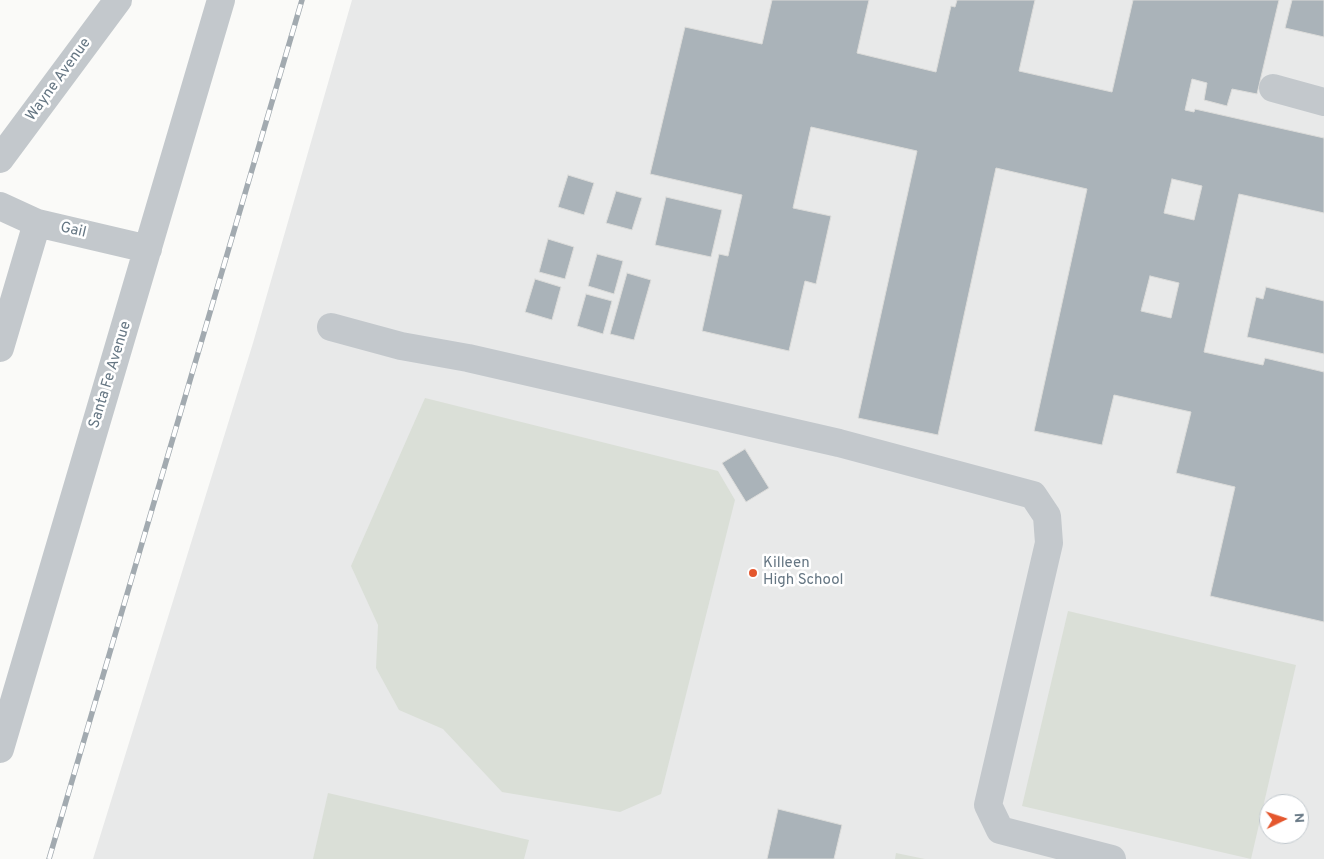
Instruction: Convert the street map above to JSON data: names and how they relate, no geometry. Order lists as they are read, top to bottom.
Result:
{
  "streets": {
    "street": ["Wayne Avenue", "Gail", "Santa Fe Avenue"]
  },
  "crossings": [
    ["Gail", "Santa Fe Avenue"]
  ],
  "places": ["Killeen High School"],
  "north": "right"
}
